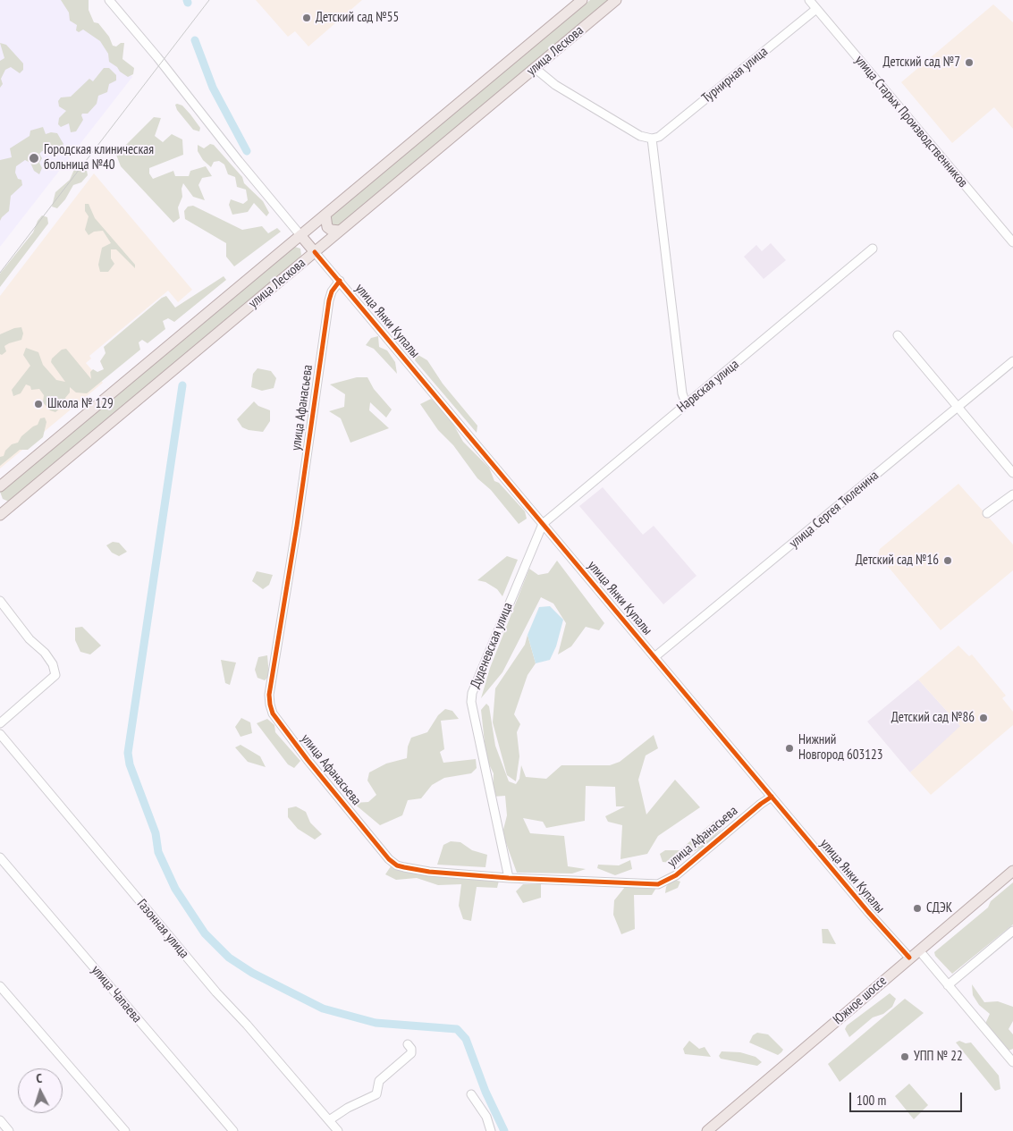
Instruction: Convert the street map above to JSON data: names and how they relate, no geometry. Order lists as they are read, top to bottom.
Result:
{
  "streets": {
    "main road": ["улица Лескова", "улица Янки Купалы", "Южное шоссе"],
    "street": [
      "Турнирная улица",
      "улица Старых Производственников",
      "Нарвская улица",
      "улица Афанасьева",
      "улица Сергея Тюленина",
      "Дуденевская улица",
      "Газонная улица",
      "улица Чапаева"
    ]
  },
  "crossings": [
    ["улица Лескова", "улица Янки Купалы"],
    ["Турнирная улица", "улица Старых Производственников"],
    ["улица Янки Купалы", "Нарвская улица"],
    ["улица Янки Купалы", "улица Афанасьева"],
    ["улица Янки Купалы", "улица Сергея Тюленина"],
    ["улица Янки Купалы", "Дуденевская улица"],
    ["улица Янки Купалы", "Южное шоссе"],
    ["Нарвская улица", "Дуденевская улица"],
    ["улица Афанасьева", "Дуденевская улица"]
  ],
  "places": [
    "Детский сад №55",
    "Детский сад №7",
    "Городская клиническая больница №40",
    "Школа № 129",
    "Детский сад №16",
    "Детский сад №86",
    "Нижний Новгород 603123",
    "СДЭК",
    "УПП № 22"
  ],
  "scale_bar": "100 m",
  "north": "top"
}
